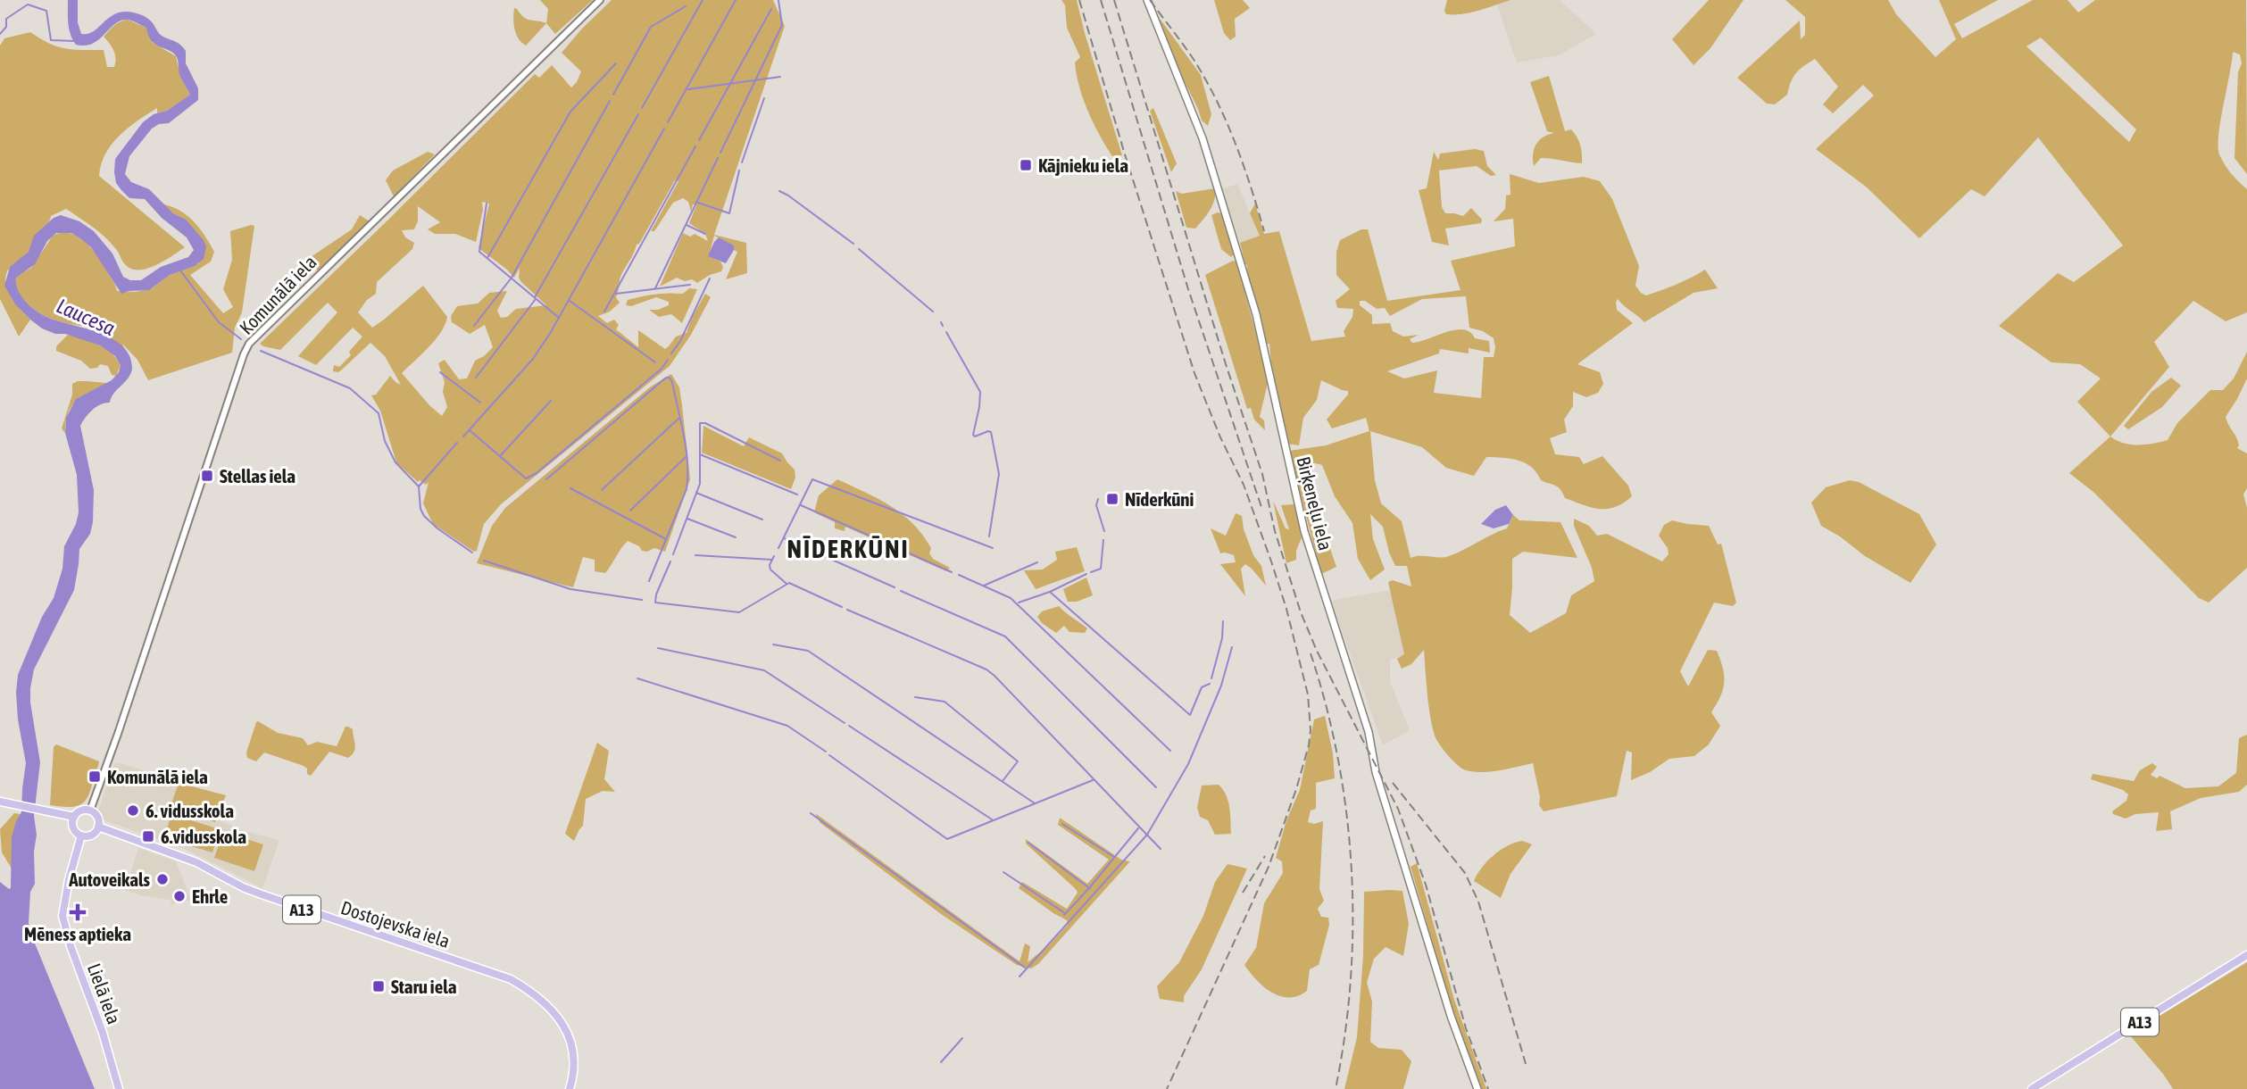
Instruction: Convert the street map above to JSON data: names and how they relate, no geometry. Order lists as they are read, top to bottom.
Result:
{
  "streets": {
    "main road": [
      "Birķeneļu iela",
      "A13",
      "Dostojevska iela",
      "Lielā iela"
    ],
    "street": ["Komunālā iela"]
  },
  "crossings": [
    ["Komunālā iela", "Dostojevska iela"],
    ["Komunālā iela", "Lielā iela"],
    ["Dostojevska iela", "Lielā iela"]
  ],
  "districts": ["NĪDERKŪNI"],
  "water": ["Laucesa"],
  "places": {
    "transit": [
      "Kājnieku iela",
      "Stellas iela",
      "Nīderkūni",
      "Komunālā iela",
      "6.vidusskola",
      "Staru iela"
    ],
    "other": ["6. vidusskola", "Autoveikals", "Ehrle"],
    "health": ["Mēness aptieka"]
  }
}
